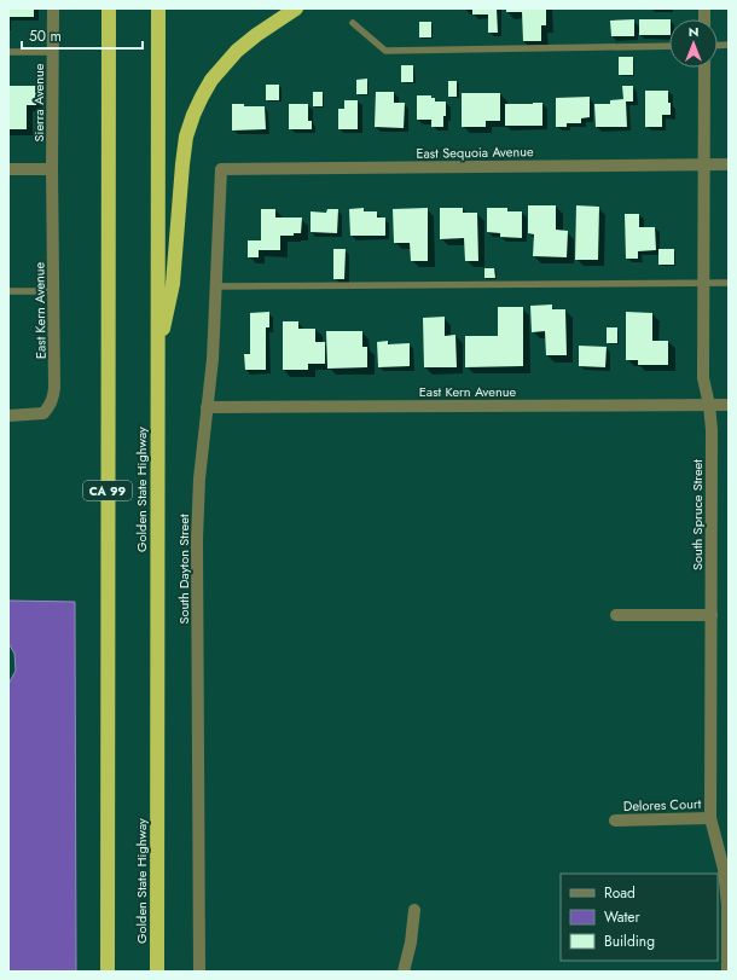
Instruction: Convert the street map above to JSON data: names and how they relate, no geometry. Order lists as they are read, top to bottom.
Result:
{
  "streets": {
    "highway": ["Golden State Highway", "CA 99"],
    "street": [
      "Sierra Avenue",
      "East Sequoia Avenue",
      "East Kern Avenue",
      "South Spruce Street",
      "South Dayton Street",
      "Delores Court"
    ]
  },
  "crossings": [
    ["Sierra Avenue", "East Kern Avenue"],
    ["East Sequoia Avenue", "South Spruce Street"],
    ["East Sequoia Avenue", "South Dayton Street"],
    ["East Kern Avenue", "South Spruce Street"],
    ["East Kern Avenue", "South Dayton Street"],
    ["South Spruce Street", "Delores Court"]
  ],
  "legend": ["Road", "Water", "Building"],
  "scale_bar": "50 m",
  "north": "top"
}
